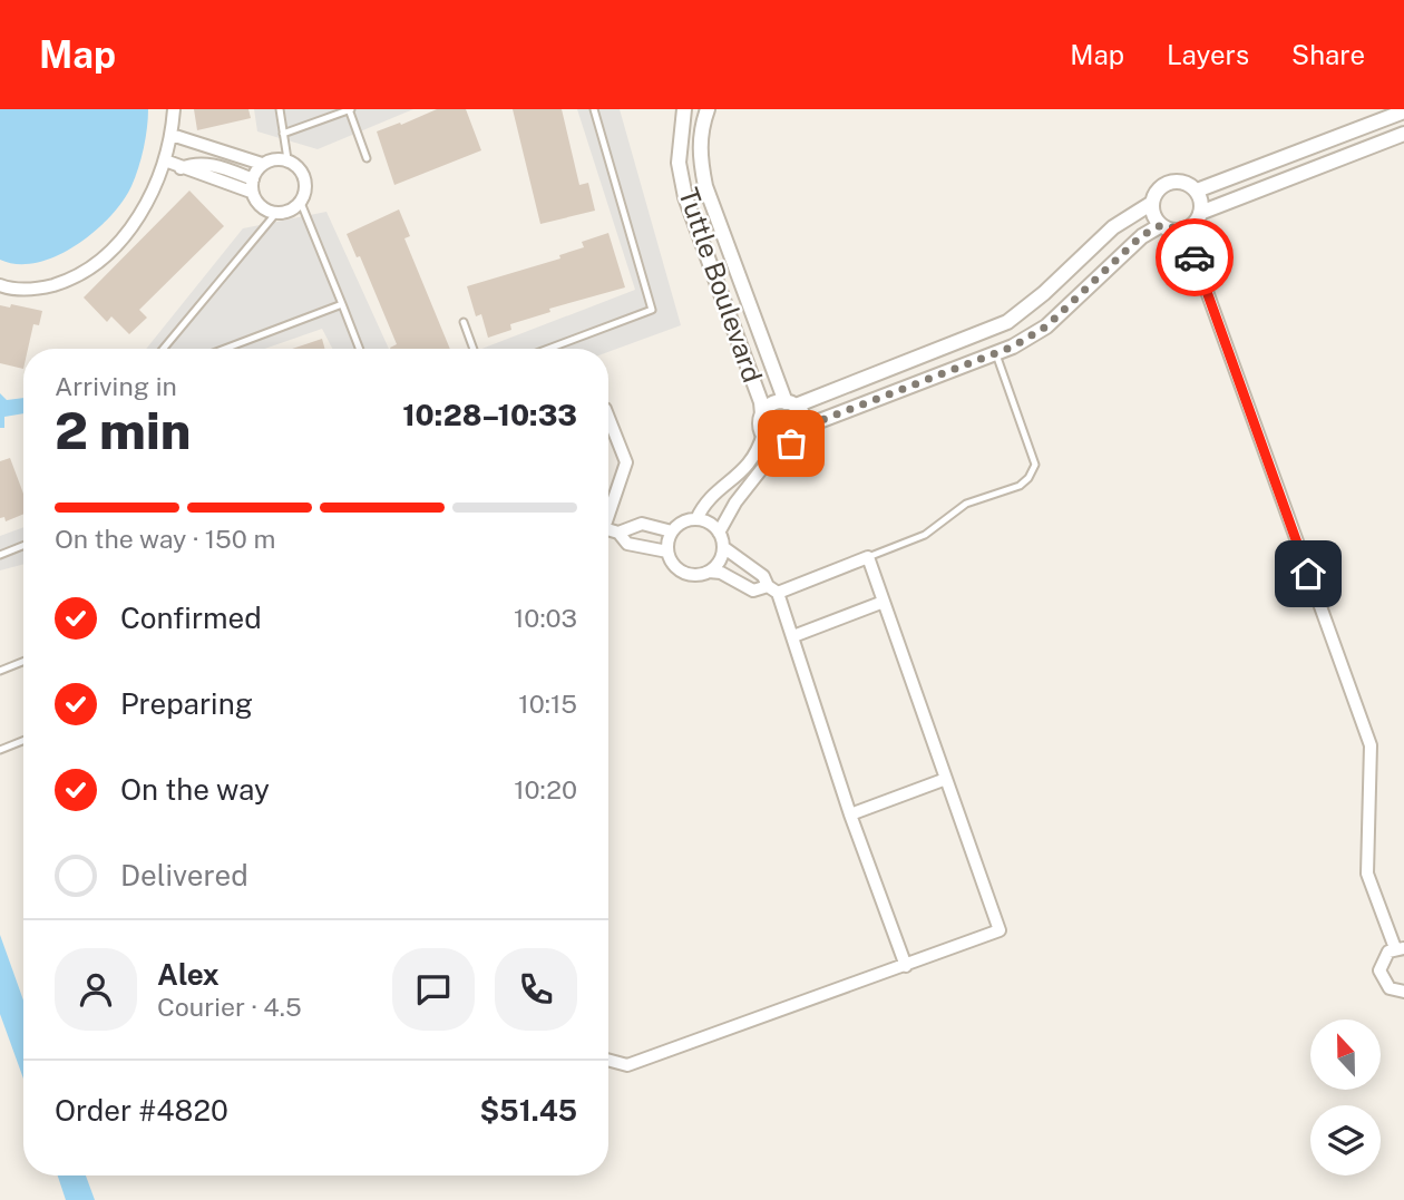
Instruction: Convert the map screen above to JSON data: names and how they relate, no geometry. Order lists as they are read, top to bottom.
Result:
{
  "streets": {
    "street": ["Tuttle Boulevard"]
  },
  "north": "top",
  "page": {
    "header": "Map",
    "nav": ["Map", "Layers", "Share"],
    "heading": ["2 min", "Arriving in", "10:28–10:33"],
    "panel": [
      "Alex",
      "Courier · 4.5",
      "Order #4820",
      "$51.45"
    ],
    "bar": "On the way · 150 m",
    "list": [
      ["Confirmed", "10:03"],
      ["Preparing", "10:15"],
      ["On the way", "10:20"],
      "Delivered"
    ]
  }
}
